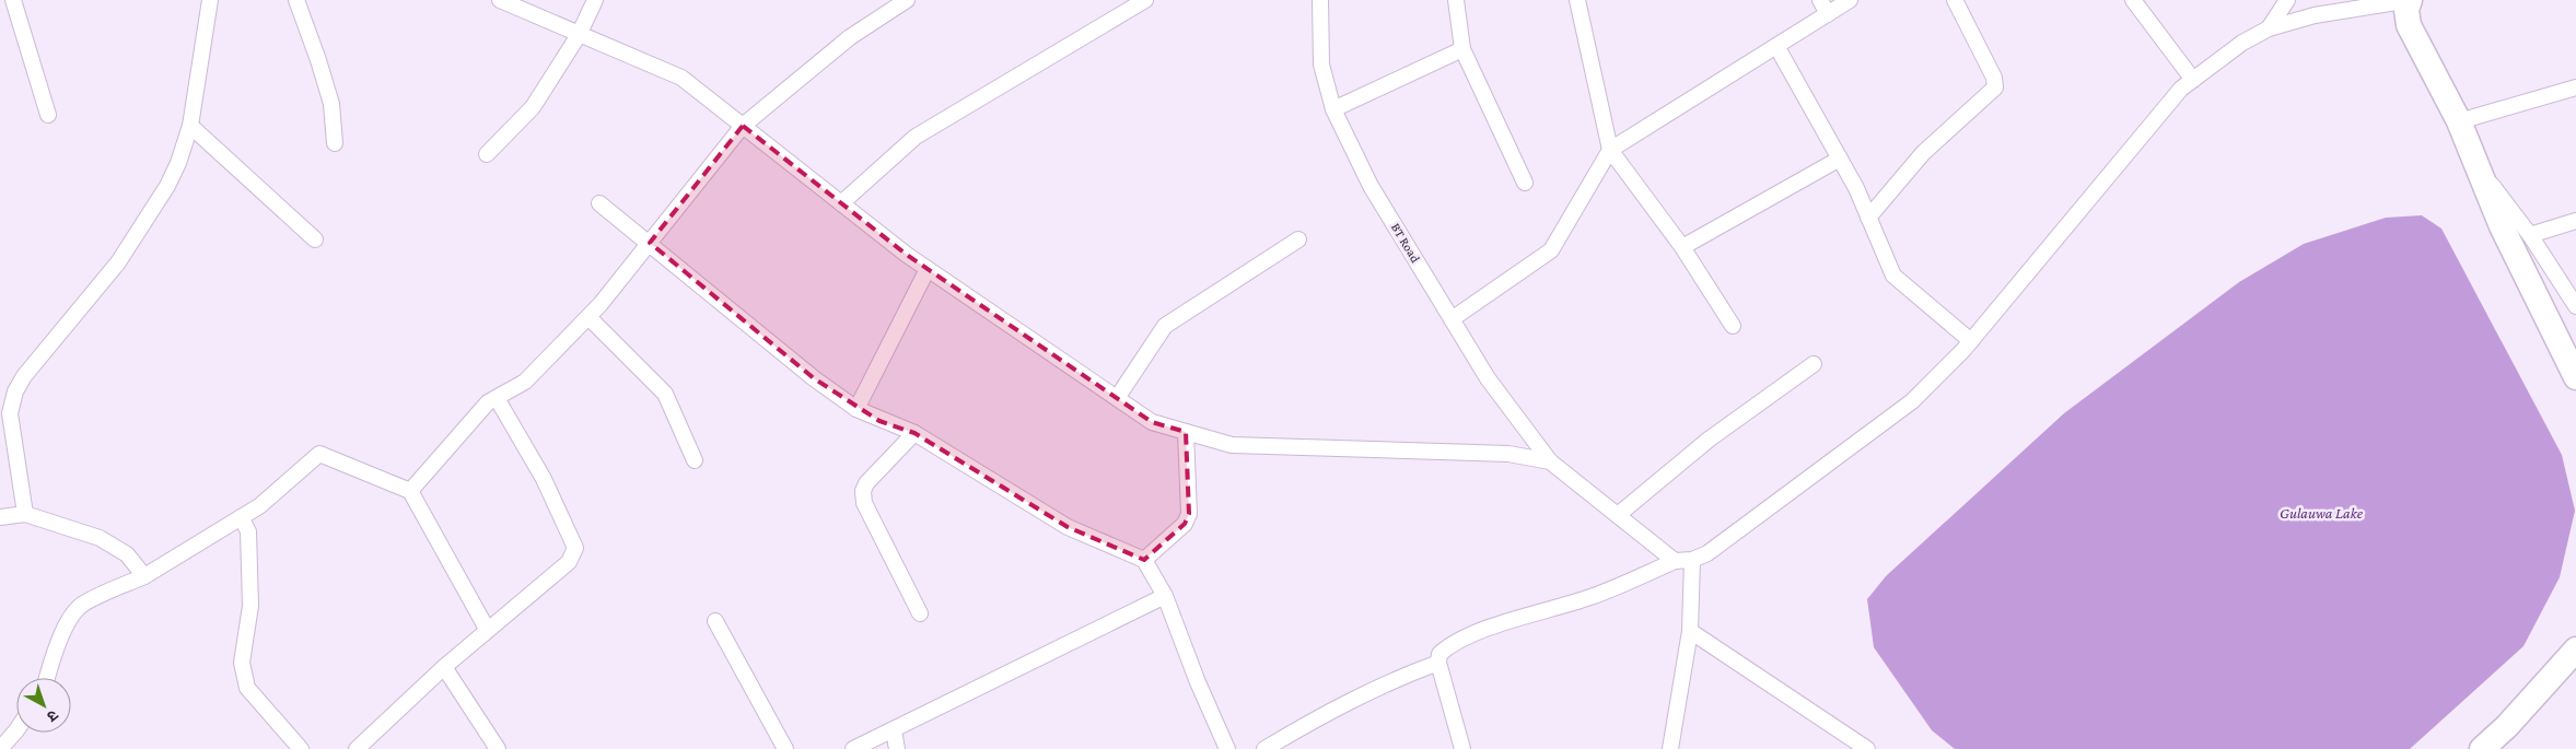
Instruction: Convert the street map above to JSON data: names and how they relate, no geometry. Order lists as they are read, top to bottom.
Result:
{
  "streets": {
    "street": ["BT Road"]
  },
  "water": ["Gulauwa Lake"],
  "north": "bottom right"
}
